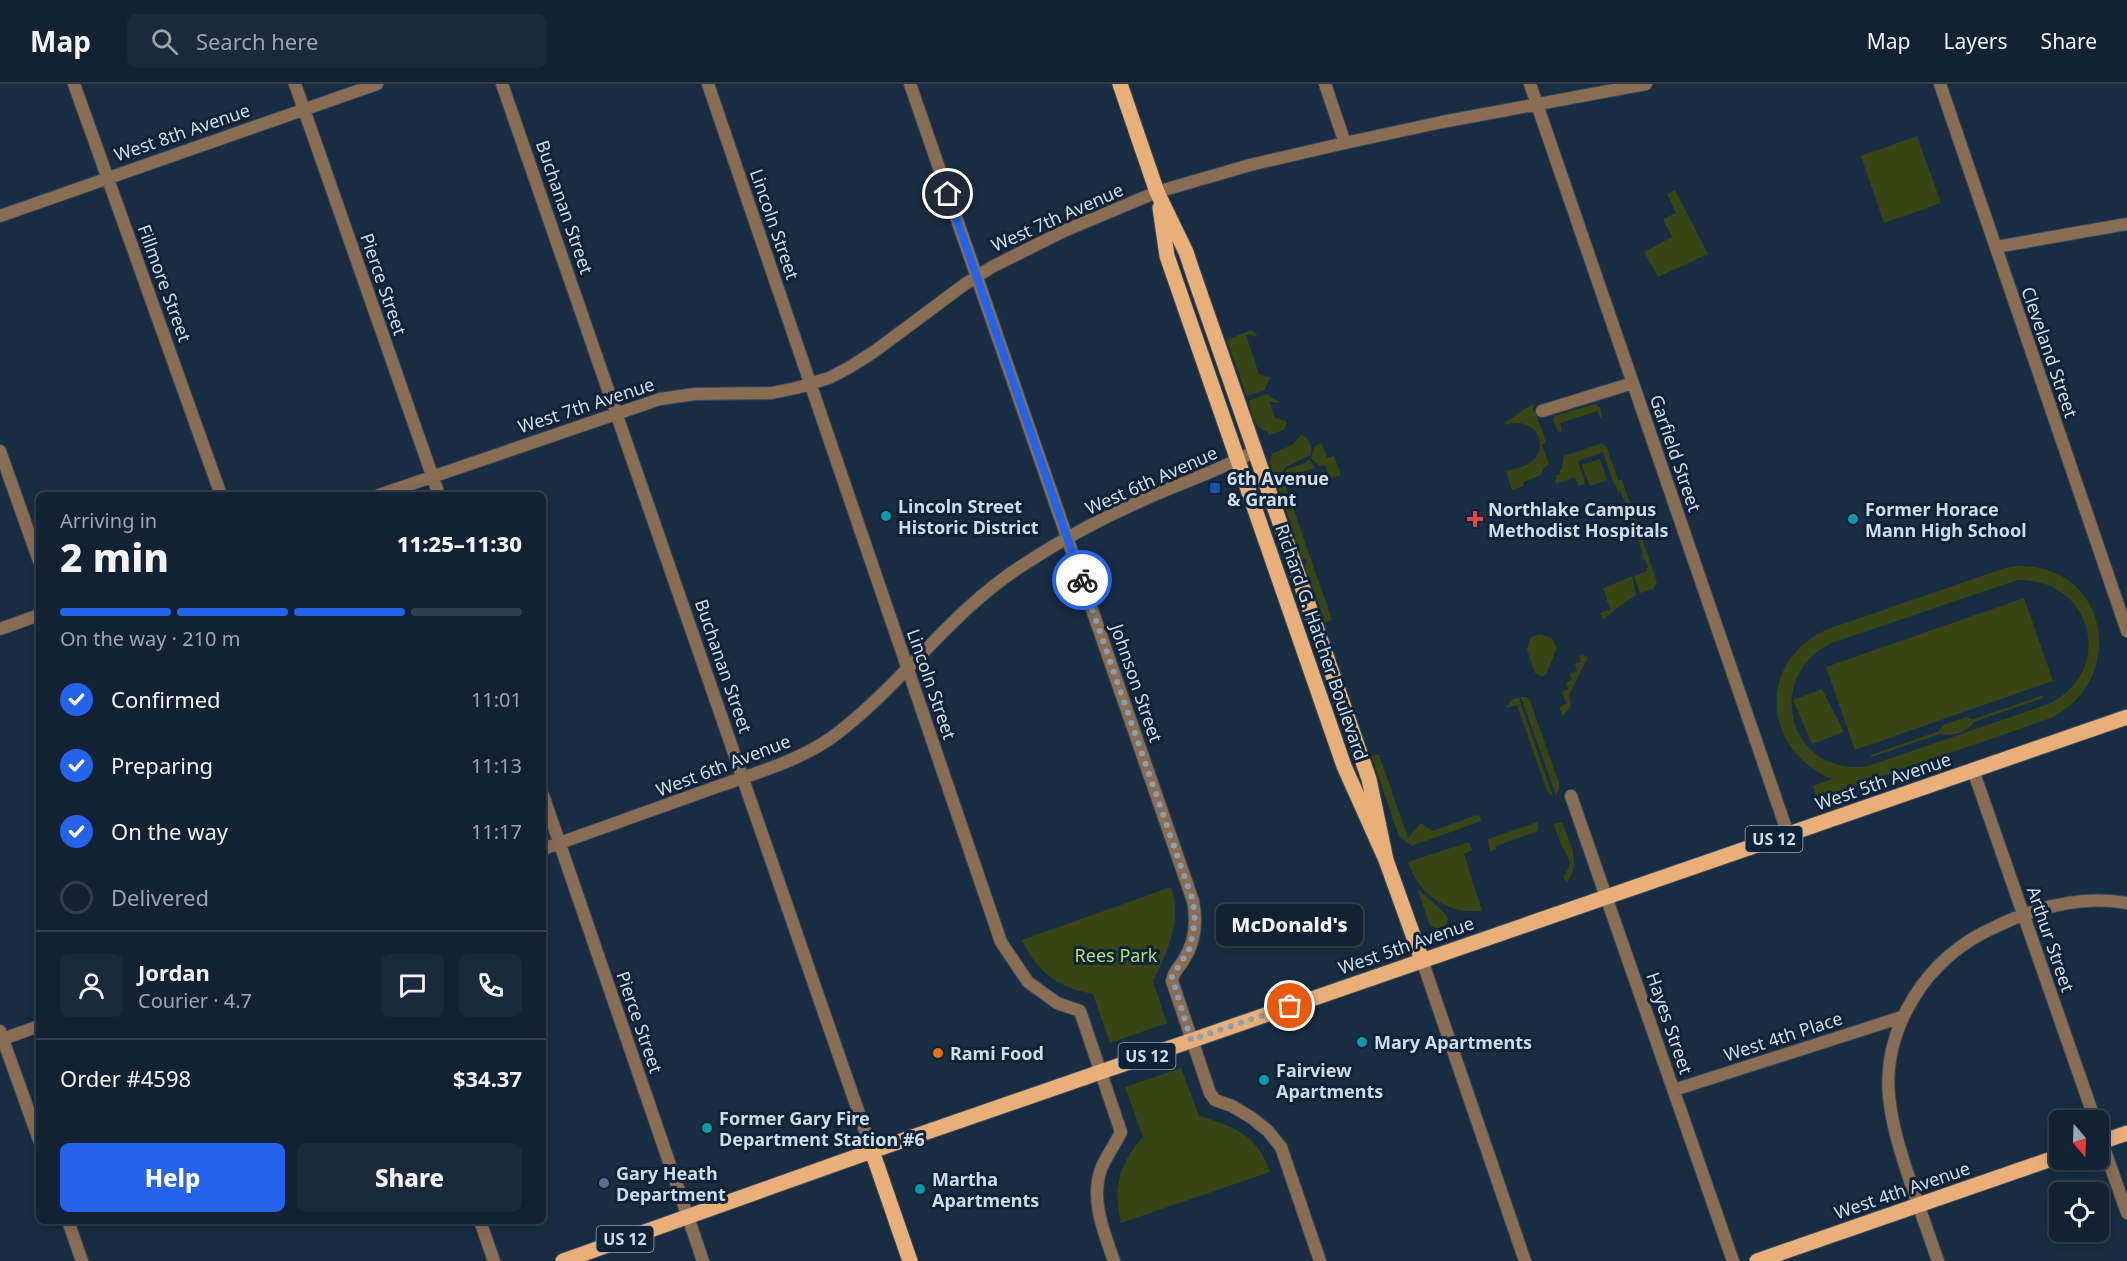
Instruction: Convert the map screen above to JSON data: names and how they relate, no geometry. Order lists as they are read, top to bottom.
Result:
{
  "streets": {
    "main road": [
      "Buchanan Street",
      "Richard G. Hatcher Boulevard",
      "West 5th Avenue",
      "US 12",
      "West 4th Avenue"
    ],
    "street": [
      "West 8th Avenue",
      "West 7th Avenue",
      "Lincoln Street",
      "Fillmore Street",
      "Pierce Street",
      "Cleveland Street",
      "Garfield Street",
      "West 6th Avenue",
      "Johnson Street",
      "Arthur Street",
      "Hayes Street",
      "West 4th Place"
    ]
  },
  "crossings": [
    ["West 8th Avenue", "Fillmore Street"],
    ["West 8th Avenue", "Pierce Street"],
    ["Buchanan Street", "West 7th Avenue"],
    ["Buchanan Street", "West 6th Avenue"],
    ["Buchanan Street", "West 5th Avenue"],
    ["West 7th Avenue", "Lincoln Street"],
    ["West 7th Avenue", "Pierce Street"],
    ["West 7th Avenue", "Garfield Street"],
    ["West 7th Avenue", "Richard G. Hatcher Boulevard"],
    ["West 7th Avenue", "Johnson Street"],
    ["Lincoln Street", "West 6th Avenue"],
    ["Lincoln Street", "West 5th Avenue"],
    ["Pierce Street", "West 6th Avenue"],
    ["Pierce Street", "West 5th Avenue"],
    ["Garfield Street", "West 5th Avenue"],
    ["West 6th Avenue", "Richard G. Hatcher Boulevard"],
    ["West 6th Avenue", "Johnson Street"],
    ["Richard G. Hatcher Boulevard", "West 5th Avenue"],
    ["Johnson Street", "West 5th Avenue"],
    ["West 5th Avenue", "Arthur Street"],
    ["West 5th Avenue", "Hayes Street"],
    ["Hayes Street", "West 4th Place"]
  ],
  "parks": ["Rees Park"],
  "places": {
    "transit": ["6th Avenue & Grant"],
    "other": [
      "Lincoln Street Historic District",
      "Former Horace Mann High School",
      "McDonald's",
      "Mary Apartments",
      "Rami Food",
      "Fairview Apartments",
      "Former Gary Fire Department Station #6",
      "Gary Heath Department",
      "Martha Apartments"
    ],
    "health": ["Northlake Campus Methodist Hospitals"]
  },
  "north": "bottom",
  "page": {
    "header": "Map",
    "search": "Search here",
    "nav": ["Map", "Layers", "Share"],
    "heading": ["2 min", "Arriving in", "11:25–11:30"],
    "panel": [
      "Jordan",
      "Courier · 4.7",
      "Order #4598",
      "$34.37"
    ],
    "bar": "On the way · 210 m",
    "list": [
      ["Confirmed", "11:01"],
      ["Preparing", "11:13"],
      ["On the way", "11:17"],
      "Delivered"
    ],
    "bubble": "McDonald's",
    "buttons": ["Help", "Share"]
  }
}
